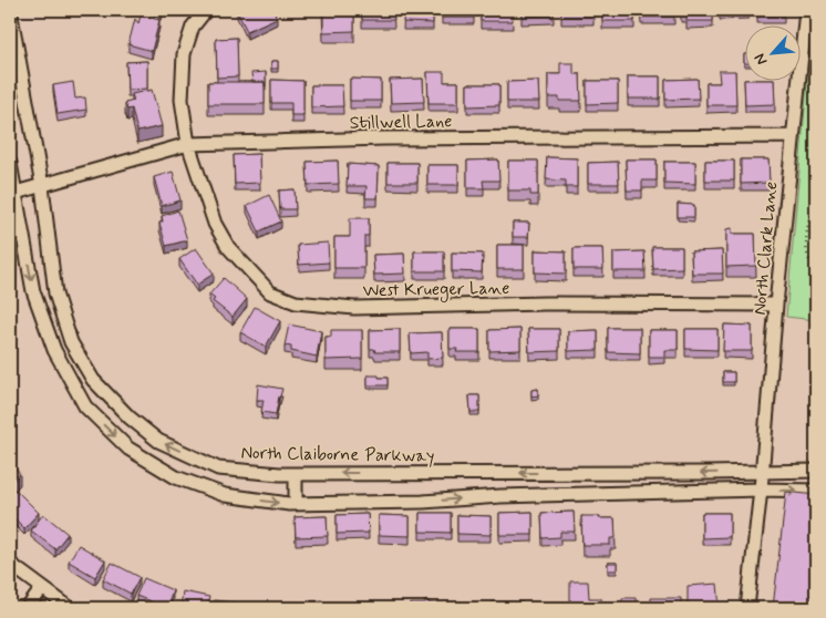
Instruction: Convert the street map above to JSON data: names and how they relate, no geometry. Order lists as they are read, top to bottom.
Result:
{
  "streets": {
    "street": [
      "Stillwell Lane",
      "North Clark Lane",
      "West Krueger Lane",
      "North Claiborne Parkway"
    ]
  },
  "crossings": [
    ["Stillwell Lane", "North Clark Lane"],
    ["Stillwell Lane", "West Krueger Lane"],
    ["Stillwell Lane", "North Claiborne Parkway"],
    ["North Clark Lane", "West Krueger Lane"],
    ["North Clark Lane", "North Claiborne Parkway"]
  ],
  "north": "bottom left"
}
